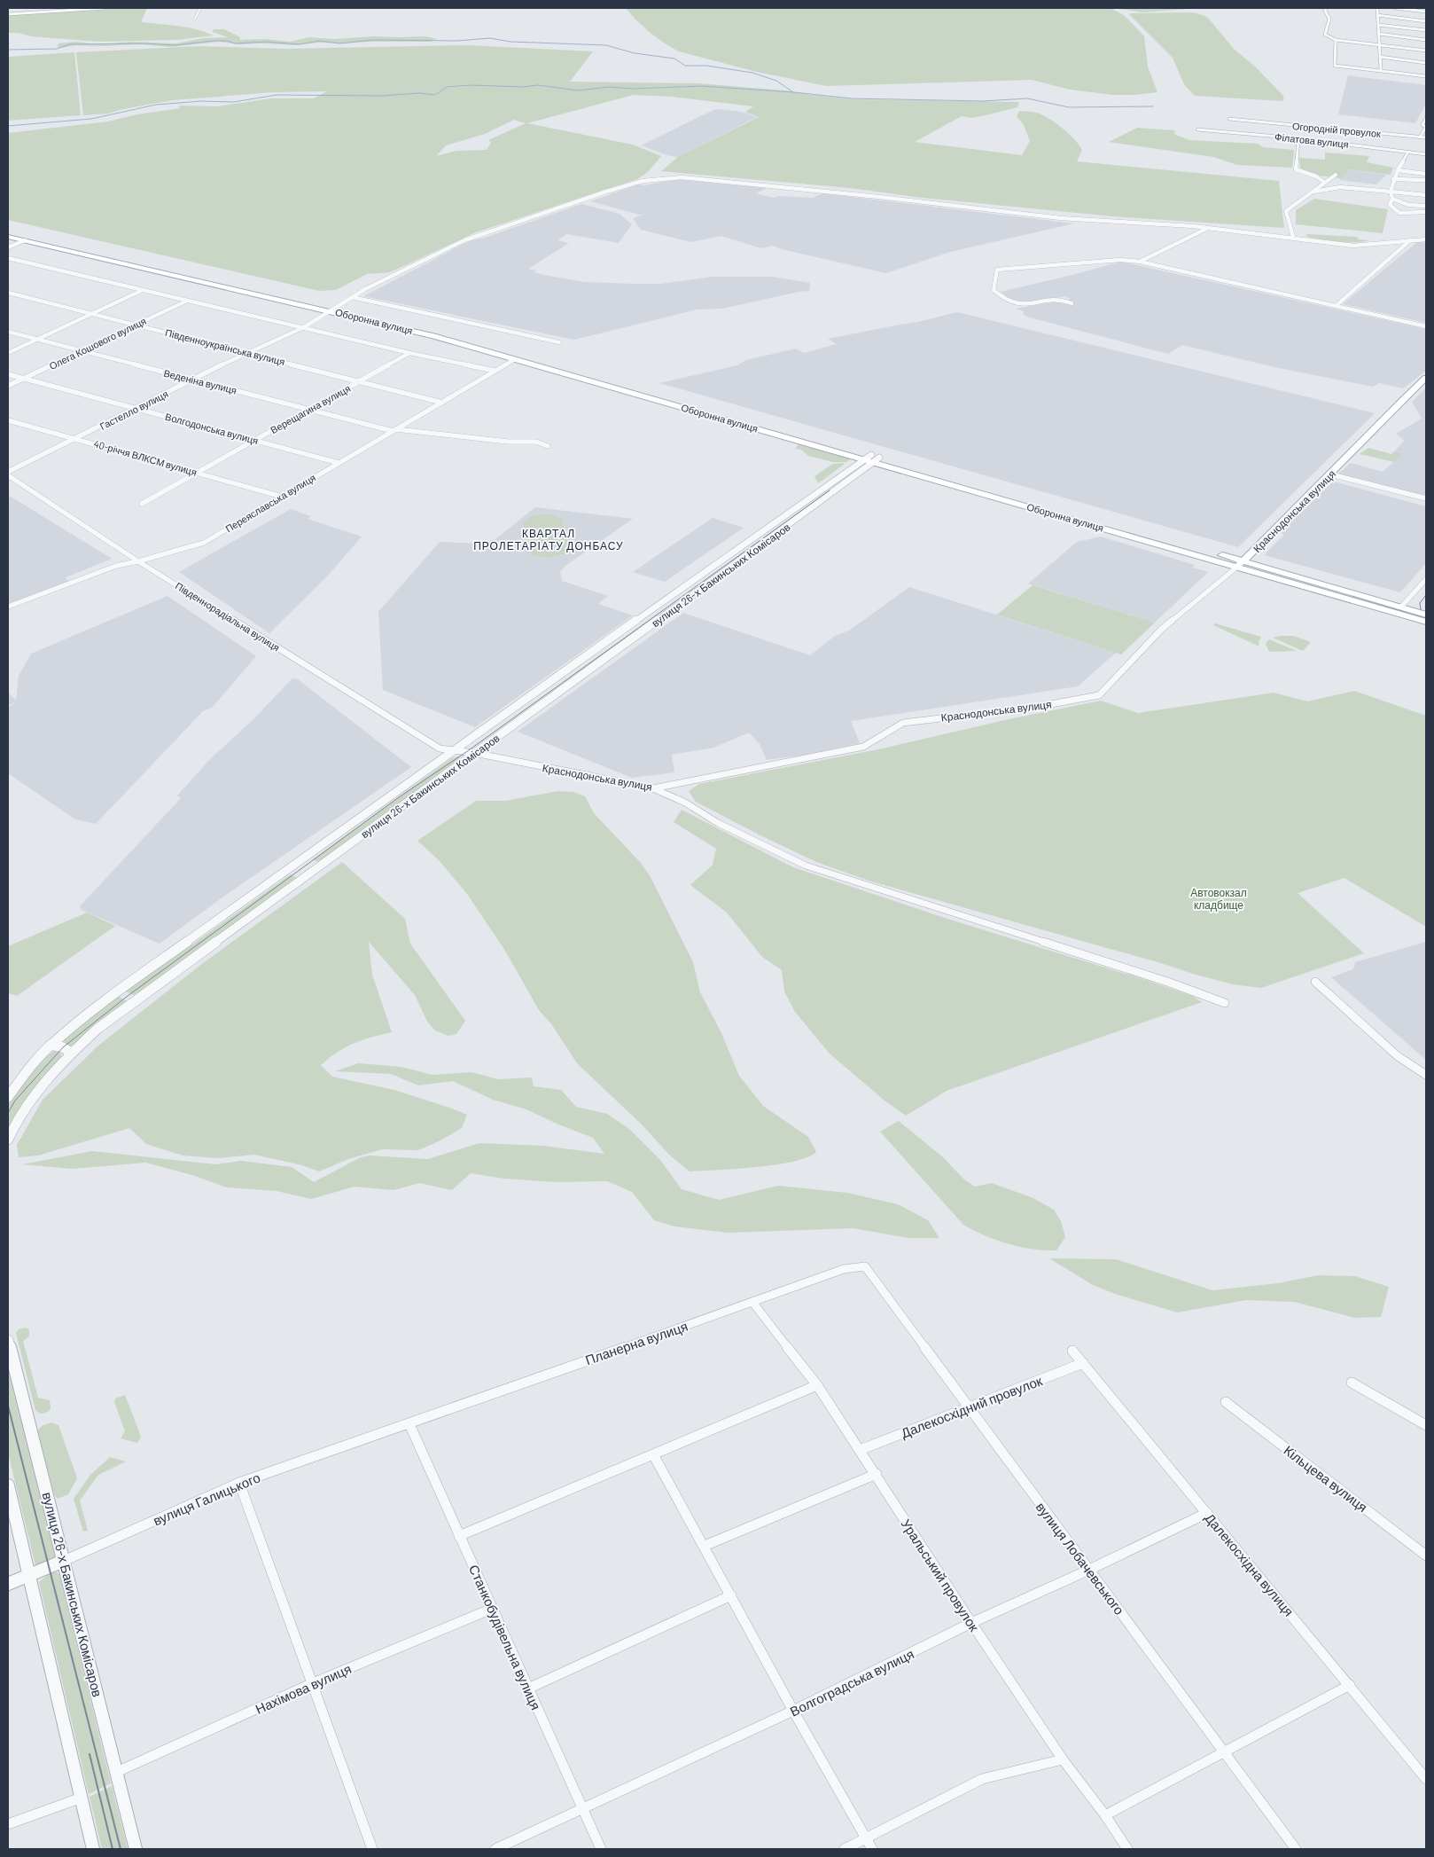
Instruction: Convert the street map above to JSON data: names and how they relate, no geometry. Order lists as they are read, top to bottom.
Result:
{
  "streets": {
    "main road": ["Оборонна вулиця", "Краснодонська вулиця"],
    "street": [
      "Огородній провулок",
      "Філатова вулиця",
      "Олега Кошового вулиця",
      "Південноукраїнська вулиця",
      "Веденіна вулиця",
      "Верещагина вулиця",
      "Гастелло вулиця",
      "Волгодонська вулиця",
      "40-річчя ВЛКСМ вулиця",
      "Переяславська вулиця",
      "вулиця 26-х Бакинських Комісаров",
      "Південнорадіальна вулиця",
      "Планерна вулиця",
      "Далекосхідний провулок",
      "Кільцева вулиця",
      "вулиця Галицького",
      "вулиця Лобачевського",
      "Далекосхідна вулиця",
      "Уральський провулок",
      "Станкобудівельна вулиця",
      "Волгоградська вулиця",
      "Нахімова вулиця"
    ]
  },
  "crossings": [
    ["Оборонна вулиця", "Гастелло вулиця"],
    ["Оборонна вулиця", "Переяславська вулиця"],
    ["Оборонна вулиця", "Краснодонська вулиця"],
    ["Оборонна вулиця", "вулиця 26-х Бакинських Комісаров"],
    ["Олега Кошового вулиця", "Південноукраїнська вулиця"],
    ["Олега Кошового вулиця", "Веденіна вулиця"],
    ["Олега Кошового вулиця", "Волгодонська вулиця"],
    ["Південноукраїнська вулиця", "Верещагина вулиця"],
    ["Південноукраїнська вулиця", "Гастелло вулиця"],
    ["Південноукраїнська вулиця", "Переяславська вулиця"],
    ["Веденіна вулиця", "Верещагина вулиця"],
    ["Веденіна вулиця", "Гастелло вулиця"],
    ["Веденіна вулиця", "Переяславська вулиця"],
    ["Верещагина вулиця", "Волгодонська вулиця"],
    ["Верещагина вулиця", "40-річчя ВЛКСМ вулиця"],
    ["Гастелло вулиця", "Волгодонська вулиця"],
    ["Гастелло вулиця", "40-річчя ВЛКСМ вулиця"],
    ["Гастелло вулиця", "Південнорадіальна вулиця"],
    ["Волгодонська вулиця", "Переяславська вулиця"],
    ["40-річчя ВЛКСМ вулиця", "Переяславська вулиця"],
    ["Переяславська вулиця", "Південнорадіальна вулиця"],
    ["Краснодонська вулиця", "вулиця 26-х Бакинських Комісаров"],
    ["Краснодонська вулиця", "Південнорадіальна вулиця"],
    ["вулиця 26-х Бакинських Комісаров", "Південнорадіальна вулиця"],
    ["вулиця 26-х Бакинських Комісаров", "вулиця Галицького"],
    ["вулиця 26-х Бакинських Комісаров", "Нахімова вулиця"],
    ["Планерна вулиця", "вулиця Галицького"],
    ["Планерна вулиця", "вулиця Лобачевського"],
    ["Планерна вулиця", "Уральський провулок"],
    ["Планерна вулиця", "Станкобудівельна вулиця"],
    ["Далекосхідний провулок", "вулиця Лобачевського"],
    ["Далекосхідний провулок", "Далекосхідна вулиця"],
    ["Далекосхідний провулок", "Уральський провулок"],
    ["вулиця Галицького", "Станкобудівельна вулиця"],
    ["вулиця Лобачевського", "Волгоградська вулиця"],
    ["Далекосхідна вулиця", "Волгоградська вулиця"],
    ["Уральський провулок", "Волгоградська вулиця"],
    ["Станкобудівельна вулиця", "Волгоградська вулиця"],
    ["Станкобудівельна вулиця", "Нахімова вулиця"]
  ],
  "districts": ["КВАРТАЛ ПРОЛЕТАРІАТУ ДОНБАСУ"],
  "parks": ["Автовокзал кладбище"]
}
